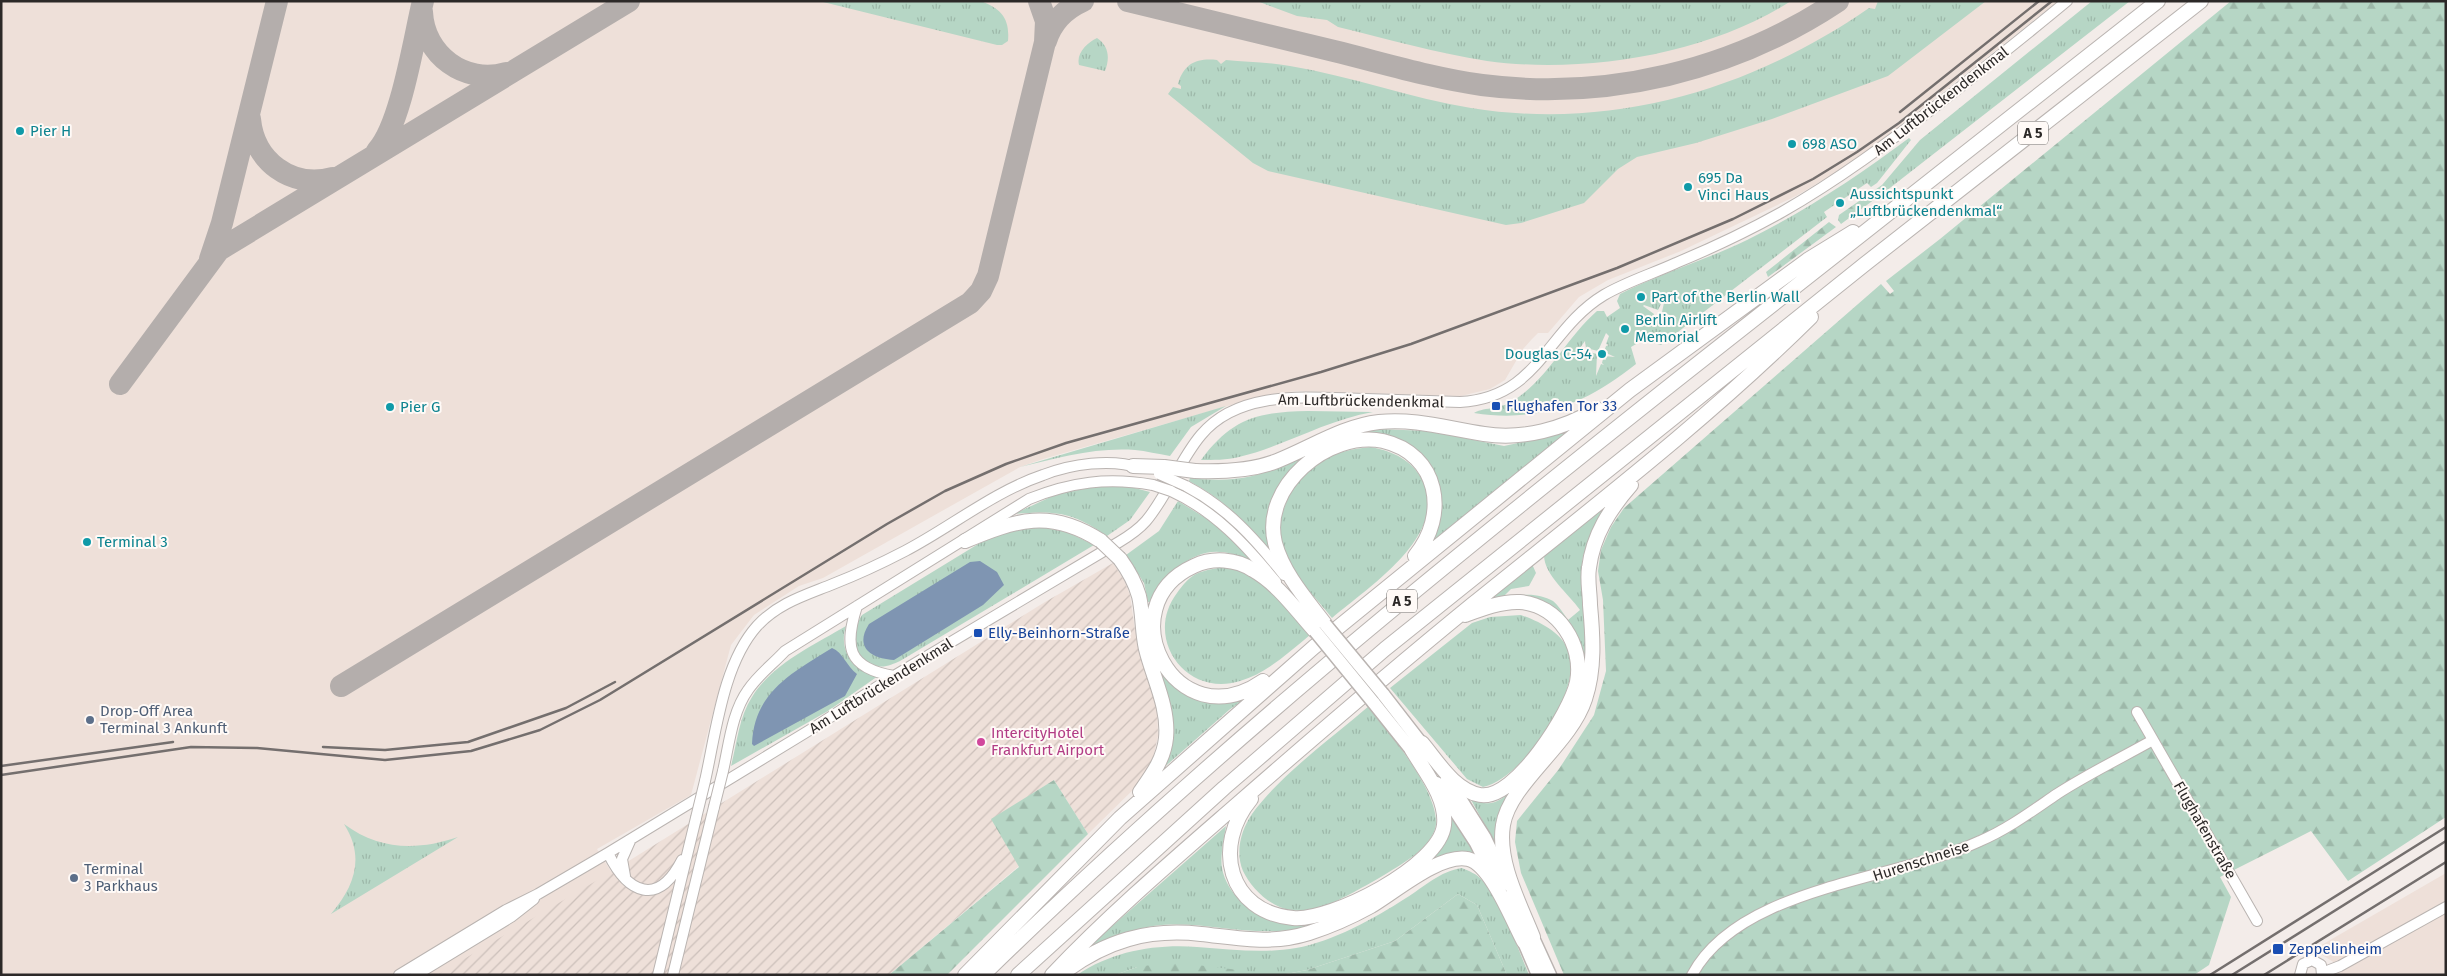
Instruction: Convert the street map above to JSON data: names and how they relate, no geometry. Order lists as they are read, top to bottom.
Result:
{
  "streets": {
    "highway": ["A 5"],
    "street": ["Am Luftbrückendenkmal", "Flughafenstraße", "Hurenschneise"]
  },
  "crossings": [
    ["Flughafenstraße", "Hurenschneise"]
  ],
  "places": {
    "other": [
      "Pier H",
      "698 ASO",
      "695 Da Vinci Haus",
      "Aussichtspunkt „Luftbrückendenkmal“",
      "Part of the Berlin Wall",
      "Berlin Airlift Memorial",
      "Douglas C-54",
      "Pier G",
      "Terminal 3",
      "Drop-Off Area Terminal 3 Ankunft",
      "IntercityHotel Frankfurt Airport",
      "Terminal 3 Parkhaus"
    ],
    "transit": ["Flughafen Tor 33", "Elly-Beinhorn-Straße", "Zeppelinheim"]
  }
}
